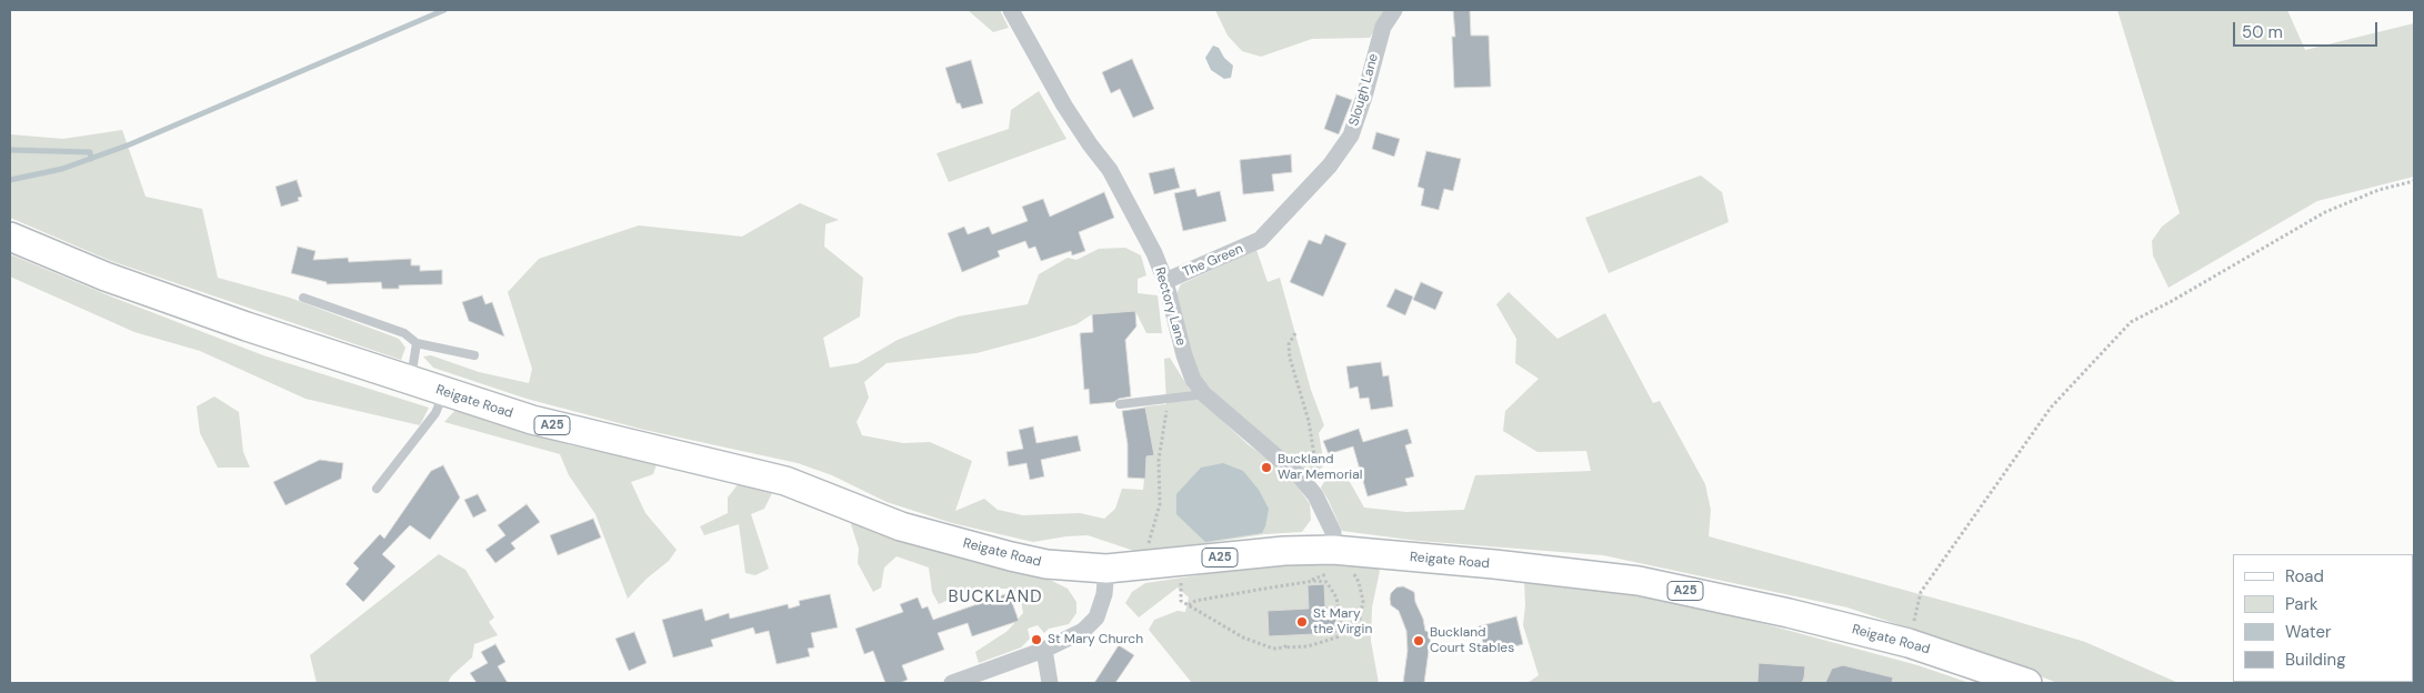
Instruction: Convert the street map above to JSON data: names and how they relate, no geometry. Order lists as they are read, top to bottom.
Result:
{
  "streets": {
    "main road": ["Reigate Road", "A25"],
    "street": ["Slough Lane", "The Green", "Rectory Lane"]
  },
  "crossings": [
    ["Slough Lane", "The Green"],
    ["The Green", "Rectory Lane"],
    ["Rectory Lane", "Reigate Road"]
  ],
  "districts": ["BUCKLAND"],
  "places": [
    "Buckland War Memorial",
    "St Mary the Virgin",
    "St Mary Church",
    "Buckland Court Stables"
  ],
  "legend": [
    "Road",
    "Park",
    "Water",
    "Building"
  ],
  "scale_bar": "50 m"
}
